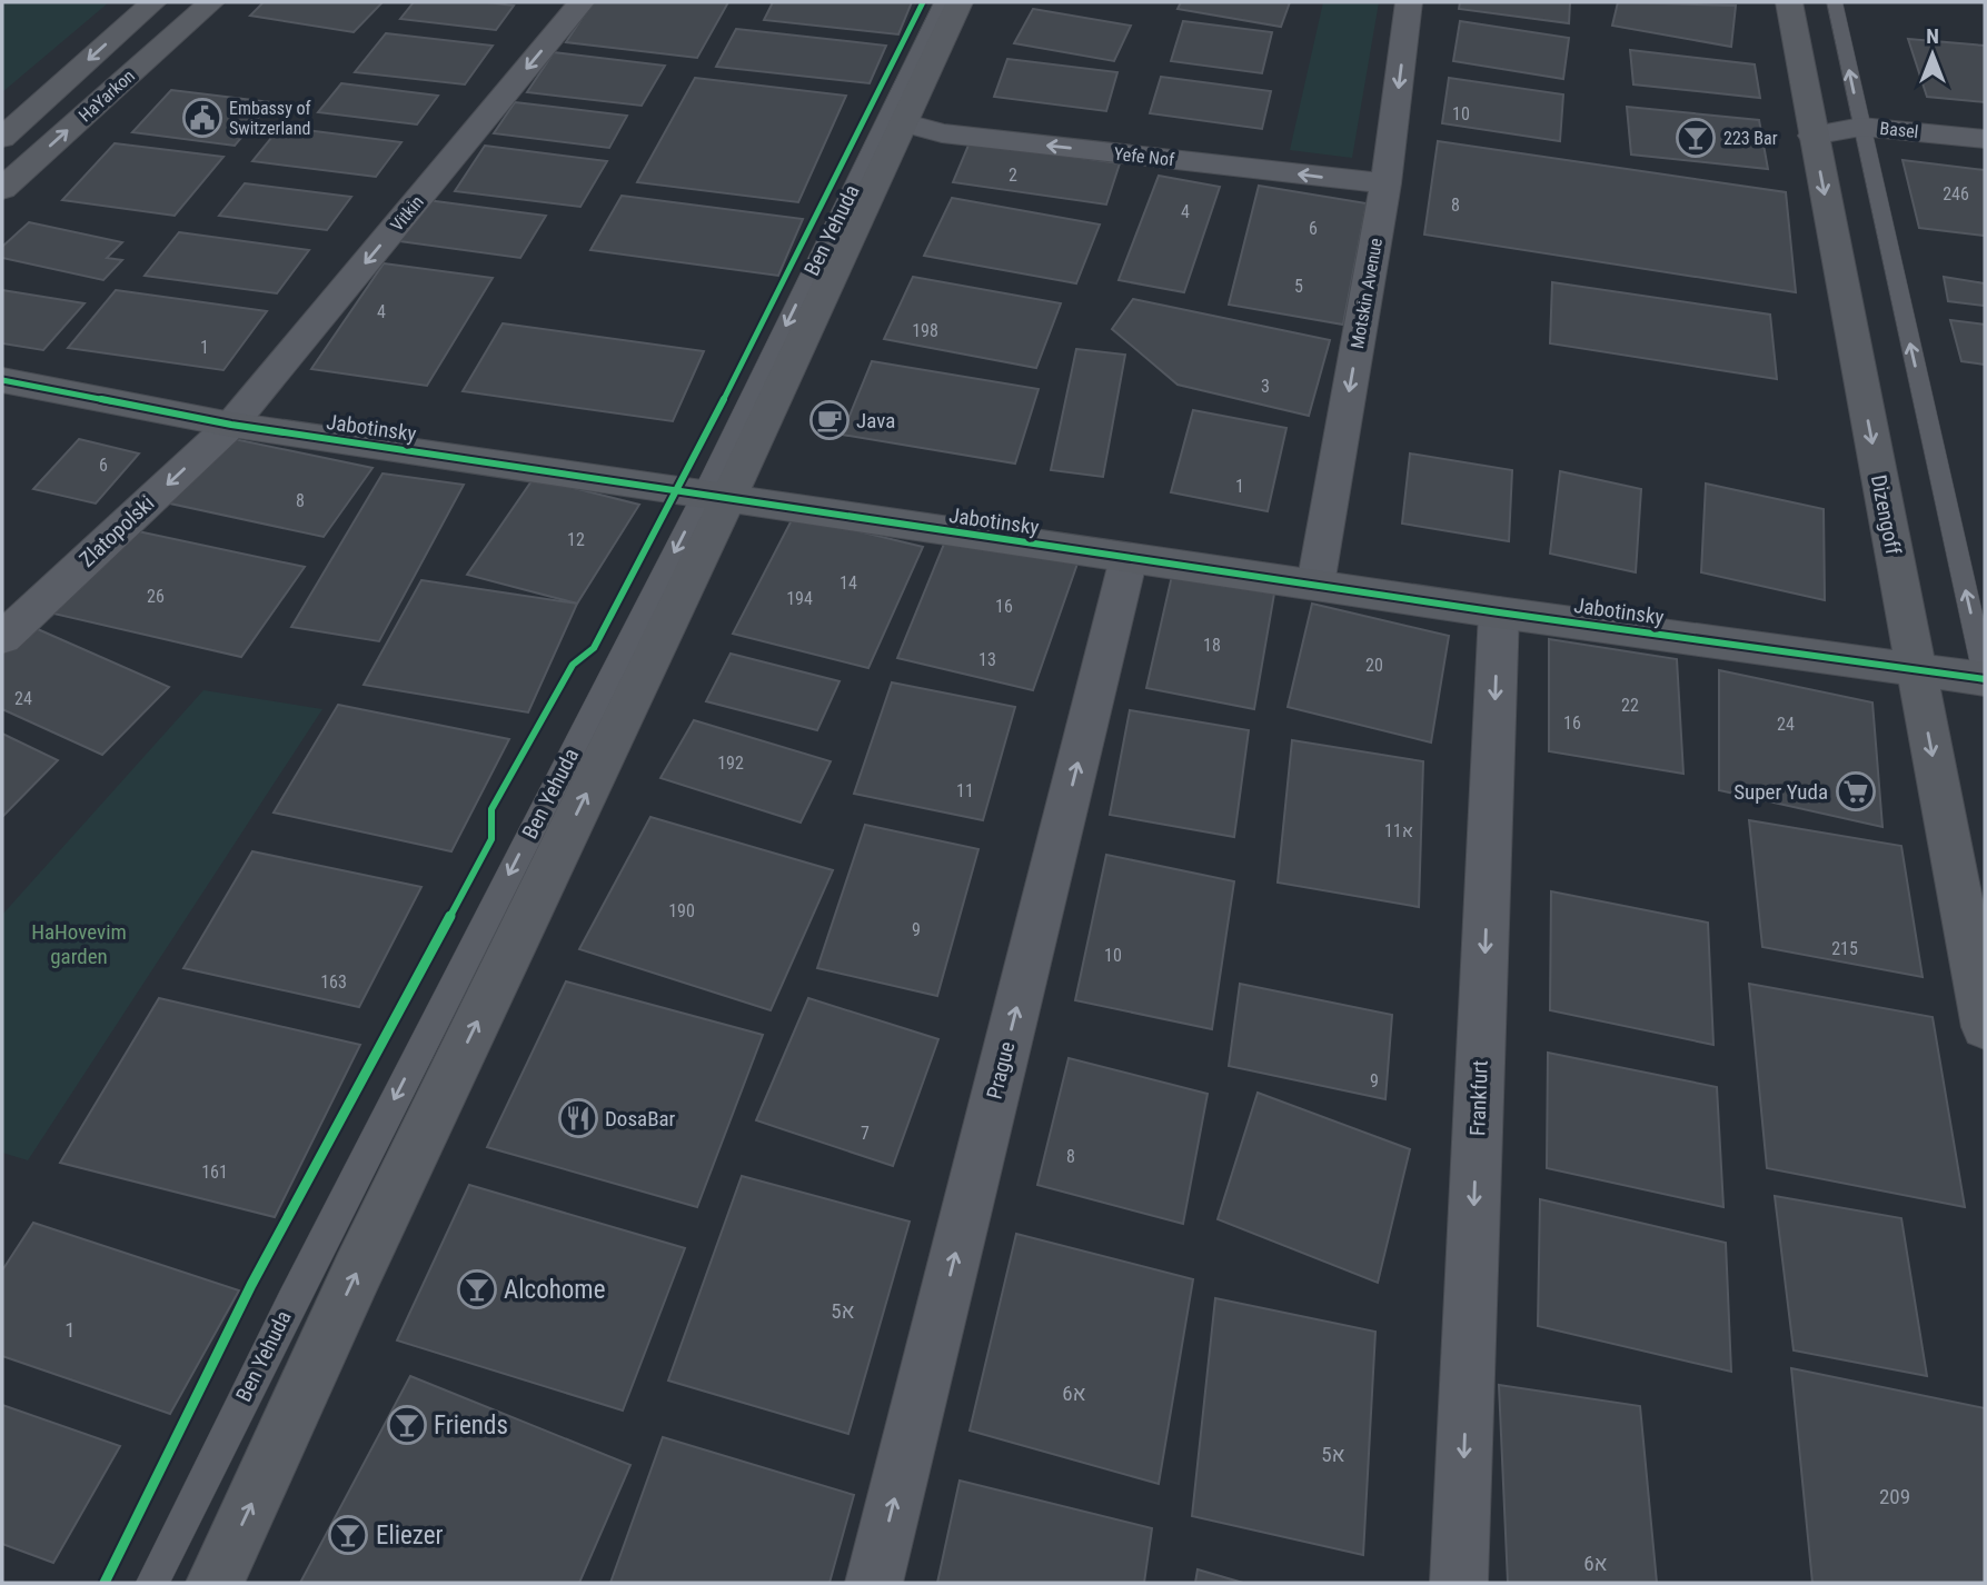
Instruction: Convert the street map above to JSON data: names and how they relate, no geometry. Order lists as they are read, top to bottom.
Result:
{
  "streets": {
    "street": [
      "HaYarkon",
      "Basel",
      "Yefe Nof",
      "Vitkin",
      "Ben Yehuda",
      "Motskin Avenue",
      "Jabotinsky",
      "Dizengoff",
      "Zlatopolski",
      "Prague",
      "Frankfurt"
    ]
  },
  "crossings": [
    ["Basel", "Dizengoff"],
    ["Yefe Nof", "Ben Yehuda"],
    ["Yefe Nof", "Motskin Avenue"],
    ["Vitkin", "Jabotinsky"],
    ["Vitkin", "Zlatopolski"],
    ["Ben Yehuda", "Jabotinsky"],
    ["Motskin Avenue", "Jabotinsky"],
    ["Jabotinsky", "Dizengoff"],
    ["Jabotinsky", "Zlatopolski"],
    ["Jabotinsky", "Prague"],
    ["Jabotinsky", "Frankfurt"]
  ],
  "one_way": [
    "Yefe Nof",
    "Vitkin",
    "Motskin Avenue",
    "Dizengoff",
    "Zlatopolski",
    "Prague",
    "Frankfurt"
  ],
  "parks": ["HaHovevim garden"],
  "places": {
    "public building": ["Embassy of Switzerland"],
    "bar": [
      "223 Bar",
      "Alcohome",
      "Friends",
      "Eliezer"
    ],
    "cafe": ["Java"],
    "supermarket": ["Super Yuda"],
    "restaurant": ["DosaBar"]
  },
  "house_numbers": [
    "10",
    "2",
    "246",
    "8",
    "4",
    "6",
    "5",
    "4",
    "198",
    "1",
    "3",
    "6",
    "1",
    "8",
    "12",
    "14",
    "26",
    "194",
    "16",
    "18",
    "13",
    "20",
    "24",
    "22",
    "16",
    "24",
    "192",
    "11",
    "11א",
    "190",
    "9",
    "215",
    "10",
    "163",
    "9",
    "7",
    "8",
    "161",
    "5א",
    "1",
    "6א",
    "5א",
    "209",
    "6א"
  ],
  "north": "top"
}
